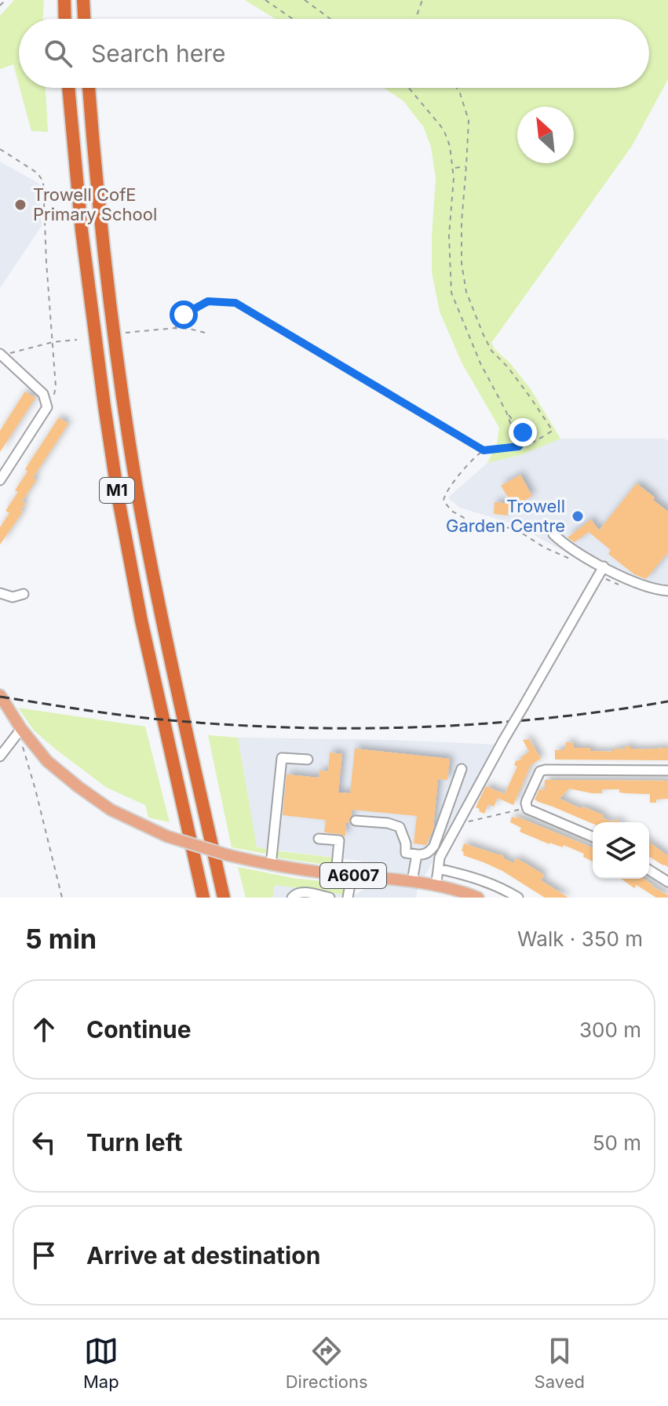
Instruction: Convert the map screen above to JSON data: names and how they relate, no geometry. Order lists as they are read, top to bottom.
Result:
{
  "streets": {
    "highway": ["M1"],
    "main road": ["A6007"]
  },
  "places": ["Trowell CofE Primary School", "Trowell Garden Centre"],
  "north": "top left",
  "page": {
    "search": "Search here",
    "heading": ["5 min", "Walk · 350 m"],
    "list": [
      ["Continue", "300 m"],
      ["Turn left", "50 m"],
      "Arrive at destination"
    ],
    "nav": ["Map", "Directions", "Saved"]
  }
}
